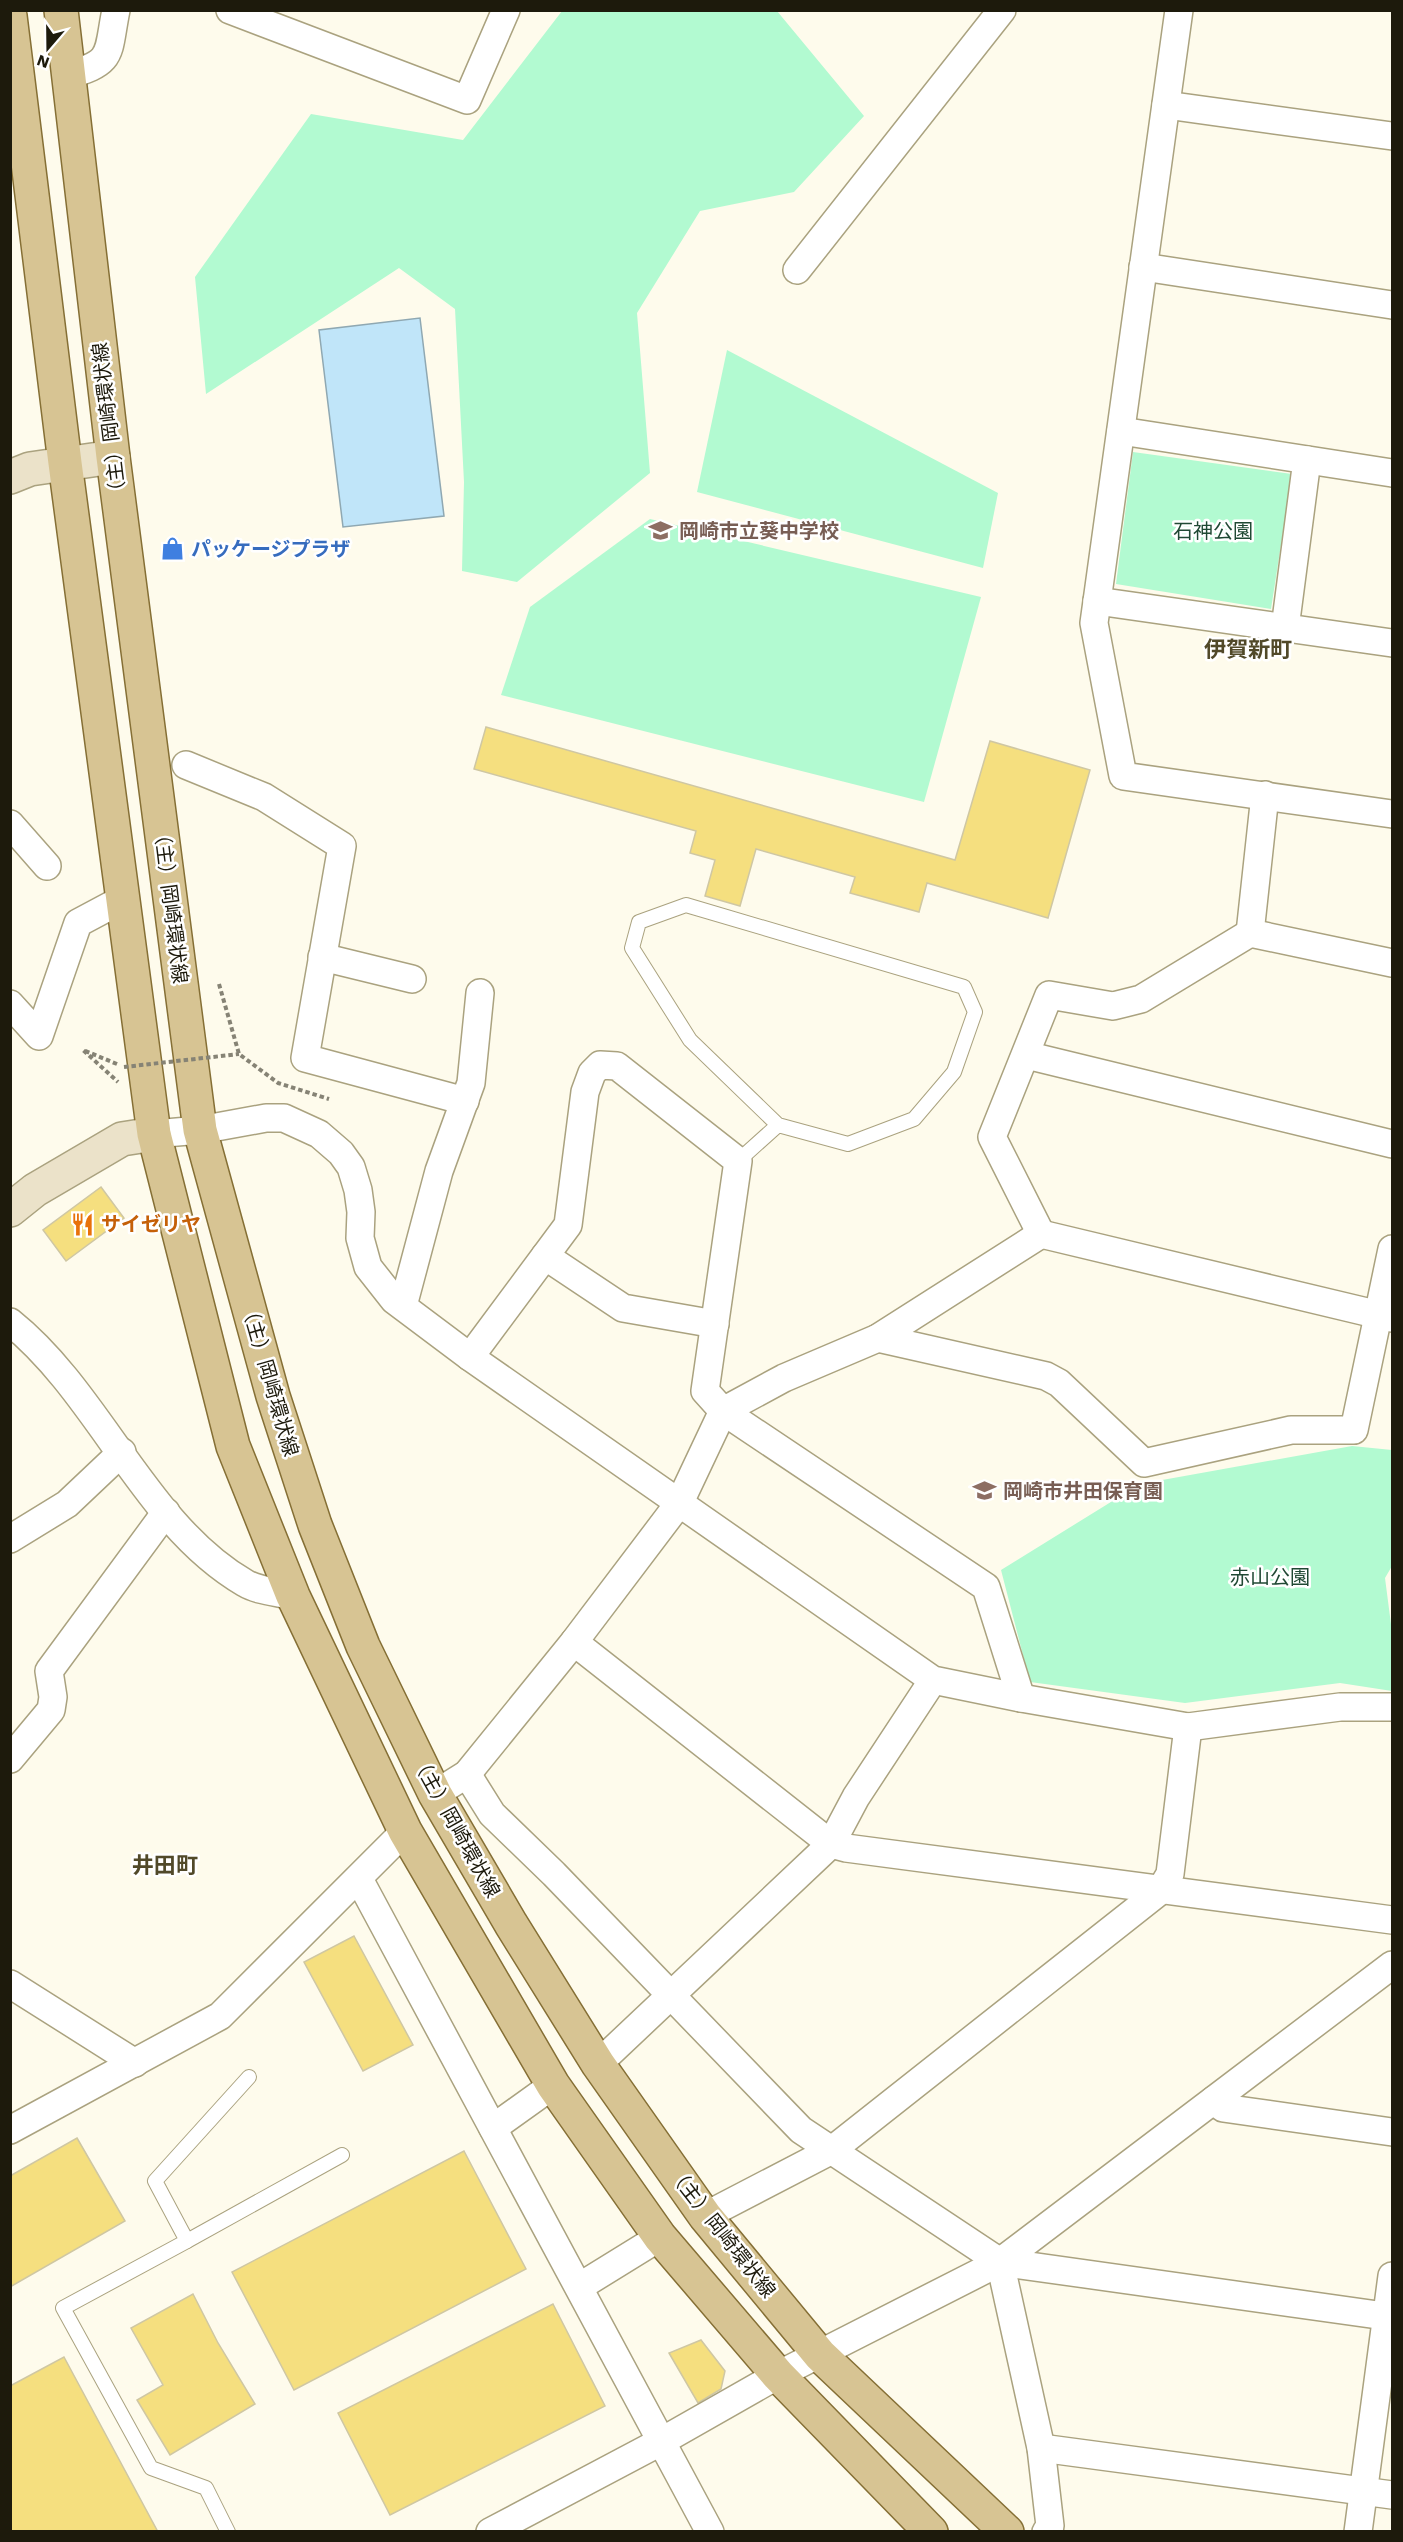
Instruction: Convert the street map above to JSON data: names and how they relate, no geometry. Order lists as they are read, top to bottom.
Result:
{
  "streets": {
    "main road": ["（主）岡崎環状線"]
  },
  "districts": ["伊賀新町", "井田町"],
  "parks": ["石神公園", "赤山公園"],
  "places": {
    "school or university": ["岡崎市立葵中学校", "岡崎市井田保育園"],
    "shop": ["パッケージプラザ"],
    "restaurant": ["サイゼリヤ"]
  },
  "north": "bottom"
}
